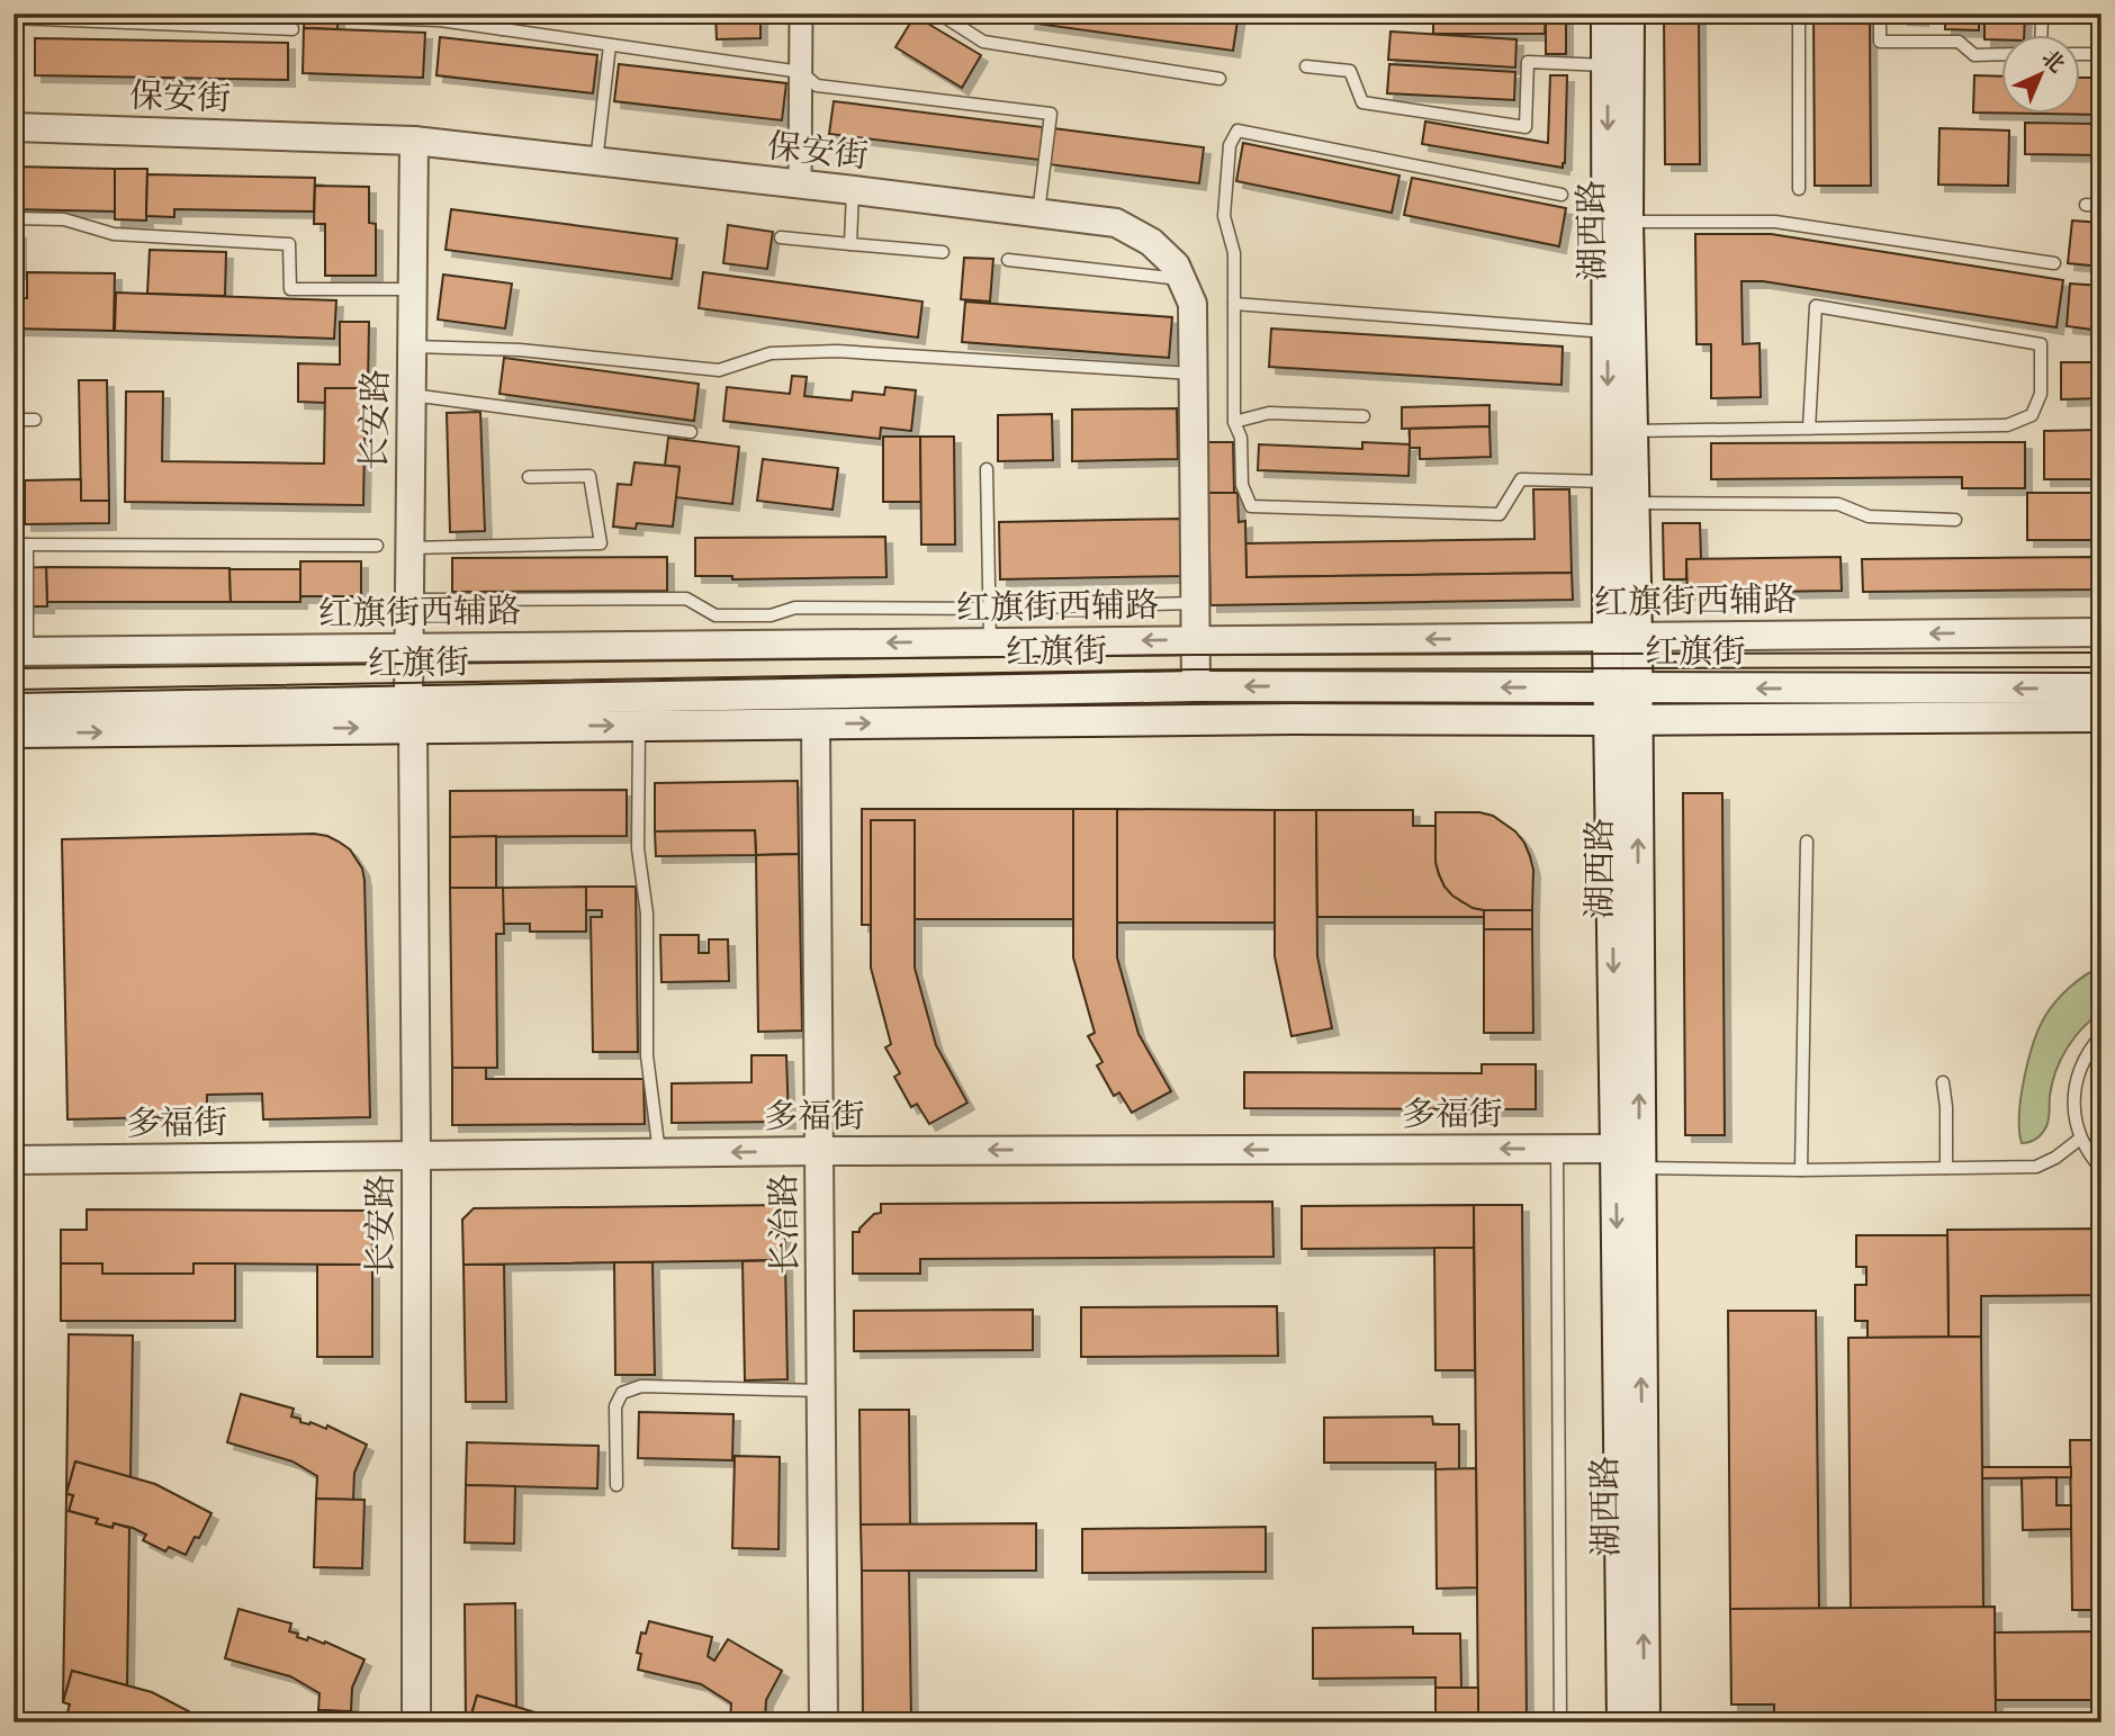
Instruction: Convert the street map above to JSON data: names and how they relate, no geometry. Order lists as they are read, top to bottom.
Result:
{
  "streets": {
    "main road": ["湖西路", "红旗街"],
    "street": [
      "保安街",
      "长安路",
      "红旗街西辅路",
      "多福街",
      "长治路"
    ]
  },
  "crossings": [
    ["保安街", "长安路"],
    ["保安街", "红旗街西辅路"],
    ["保安街", "红旗街"],
    ["湖西路", "红旗街西辅路"],
    ["湖西路", "红旗街"],
    ["湖西路", "多福街"],
    ["长安路", "红旗街西辅路"],
    ["长安路", "红旗街"],
    ["长安路", "多福街"],
    ["红旗街", "长治路"],
    ["多福街", "长治路"]
  ],
  "one_way": ["红旗街西辅路", "多福街"],
  "north": "top right"
}
